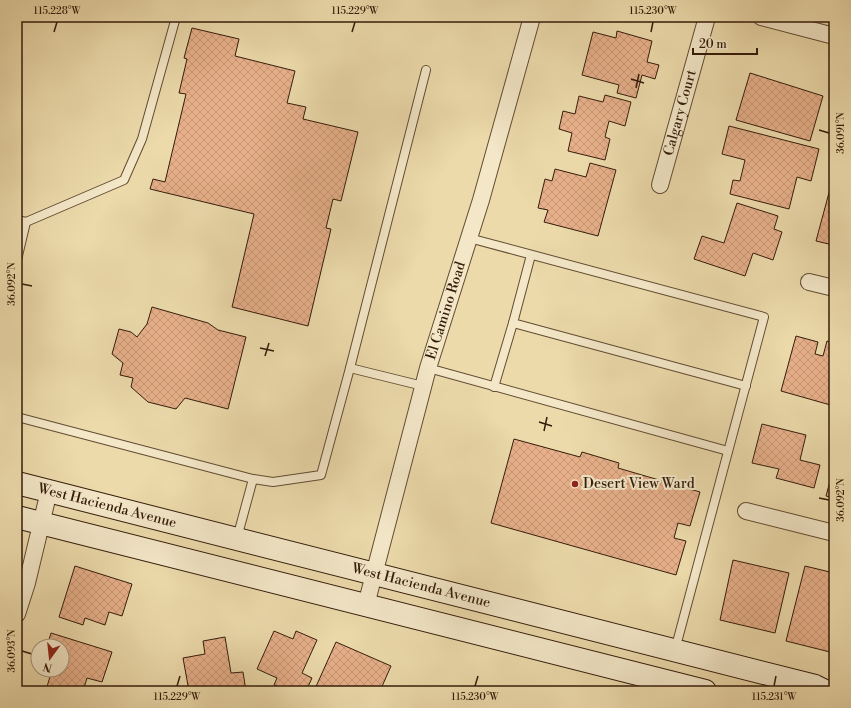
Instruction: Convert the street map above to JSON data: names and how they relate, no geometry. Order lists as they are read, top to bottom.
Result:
{
  "streets": {
    "main road": ["West Hacienda Avenue"],
    "street": ["Calgary Court", "El Camino Road"]
  },
  "crossings": [
    ["El Camino Road", "West Hacienda Avenue"]
  ],
  "places": ["Desert View Ward"],
  "scale_bar": "20 m",
  "north": "bottom",
  "coordinates": [
    "115.228°W",
    "115.229°W",
    "115.230°W",
    "36.091°N",
    "36.092°N",
    "36.093°N",
    "115.231°W"
  ]
}
